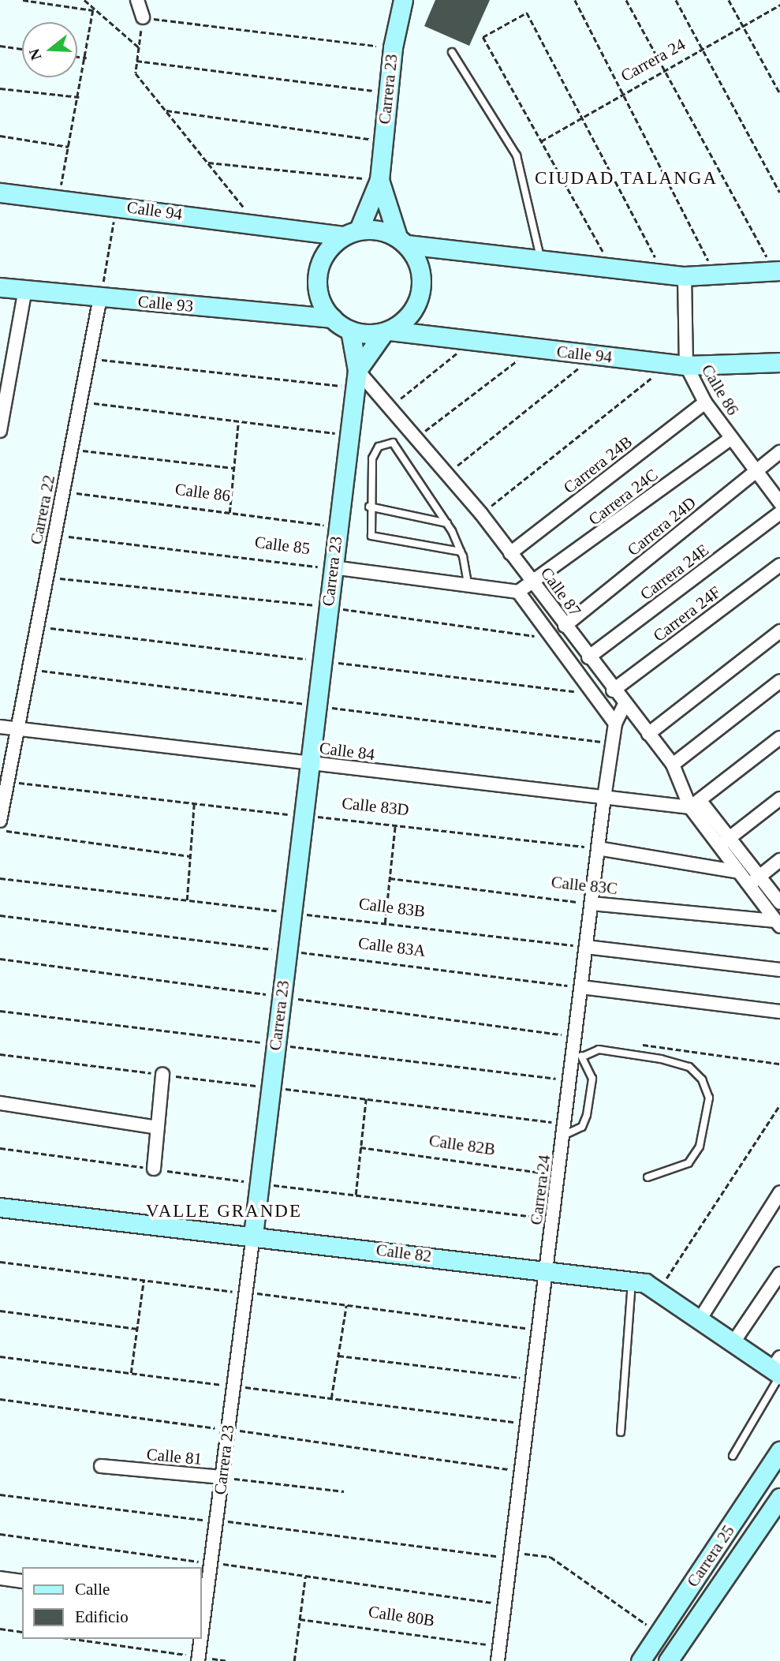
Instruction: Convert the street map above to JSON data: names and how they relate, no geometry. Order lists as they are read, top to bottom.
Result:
{
  "streets": {
    "street": [
      "Carrera 24",
      "Carrera 23",
      "Calle 94",
      "Calle 93",
      "Calle 86",
      "Carrera 24B",
      "Carrera 24C",
      "Carrera 22",
      "Carrera 24D",
      "Carrera 24E",
      "Calle 87",
      "Carrera 24F",
      "Calle 84",
      "Calle 83C",
      "Calle 82",
      "Calle 81",
      "Carrera 25"
    ],
    "path": [
      "Calle 85",
      "Calle 83D",
      "Calle 83B",
      "Calle 83A",
      "Calle 82B",
      "Calle 80B"
    ]
  },
  "crossings": [
    ["Carrera 24", "Calle 87"],
    ["Carrera 24", "Calle 84"],
    ["Carrera 24", "Calle 83D"],
    ["Carrera 24", "Calle 83C"],
    ["Carrera 24", "Calle 83B"],
    ["Carrera 24", "Calle 83A"],
    ["Carrera 24", "Calle 82B"],
    ["Carrera 24", "Calle 82"],
    ["Carrera 24", "Calle 80B"],
    ["Carrera 23", "Calle 94"],
    ["Carrera 23", "Calle 93"],
    ["Carrera 23", "Calle 86"],
    ["Carrera 23", "Calle 85"],
    ["Carrera 23", "Calle 87"],
    ["Carrera 23", "Calle 84"],
    ["Carrera 23", "Calle 83D"],
    ["Carrera 23", "Calle 83B"],
    ["Carrera 23", "Calle 83A"],
    ["Carrera 23", "Calle 82"],
    ["Carrera 23", "Calle 81"],
    ["Calle 94", "Calle 93"],
    ["Calle 94", "Calle 86"],
    ["Calle 93", "Carrera 22"],
    ["Calle 86", "Carrera 24B"],
    ["Calle 86", "Carrera 24C"],
    ["Calle 86", "Carrera 22"],
    ["Calle 86", "Carrera 24D"],
    ["Carrera 24B", "Calle 87"],
    ["Carrera 24C", "Calle 87"],
    ["Carrera 22", "Calle 85"],
    ["Carrera 22", "Calle 84"],
    ["Carrera 22", "Calle 83D"],
    ["Carrera 24D", "Calle 87"],
    ["Carrera 24E", "Calle 87"],
    ["Calle 87", "Carrera 24F"],
    ["Calle 87", "Calle 84"]
  ],
  "districts": ["CIUDAD TALANGA", "VALLE GRANDE"],
  "legend": ["Calle", "Edificio"],
  "north": "left"
}
